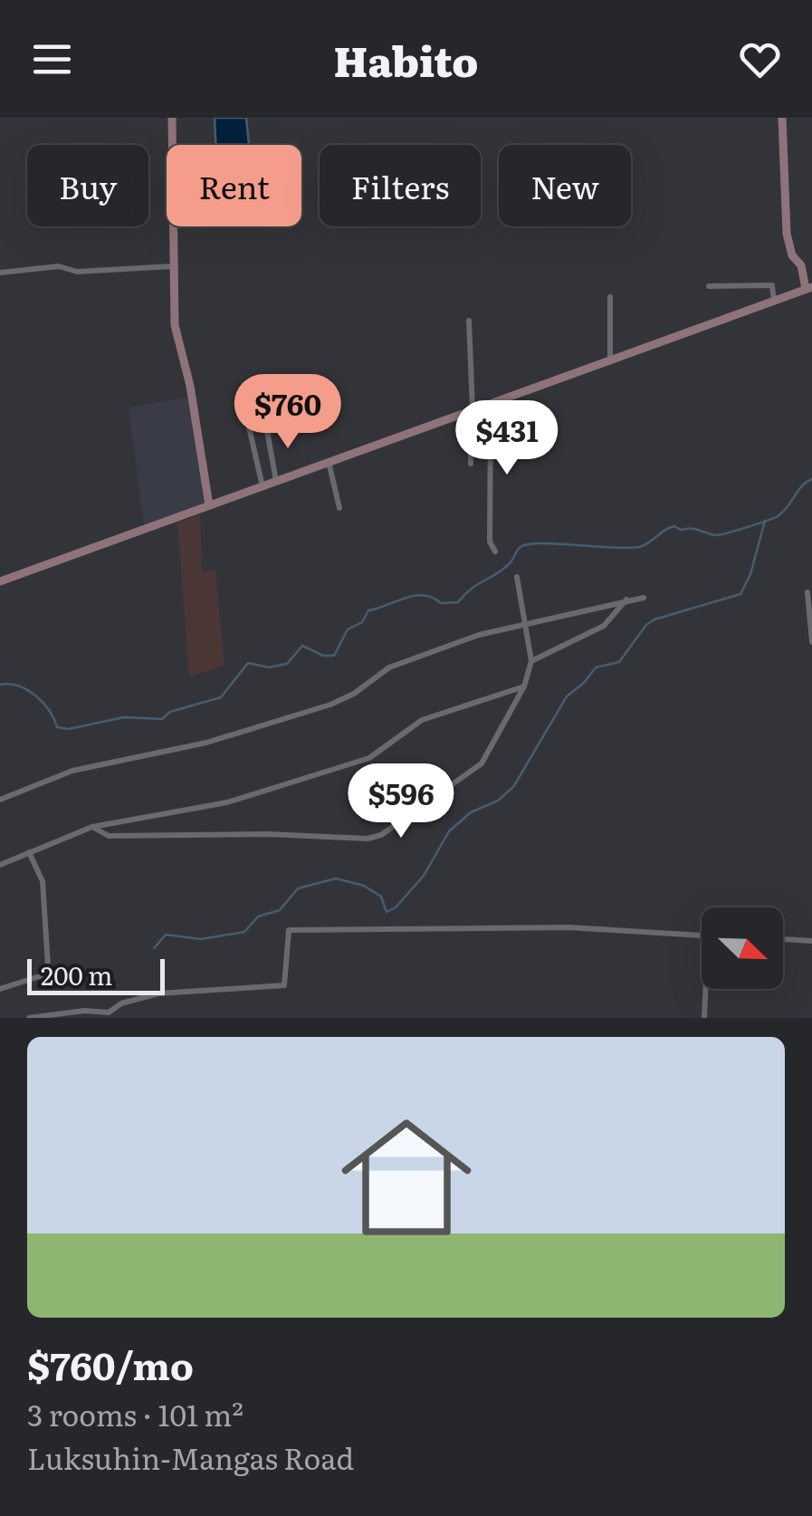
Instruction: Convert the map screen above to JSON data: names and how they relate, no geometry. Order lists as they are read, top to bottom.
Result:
{
  "scale_bar": "200 m",
  "north": "bottom right",
  "page": {
    "header": "Habito",
    "chip": [
      "Buy",
      "Rent",
      "Filters",
      "New"
    ],
    "price": ["$760", "$431", "$596"],
    "scale": "200 m",
    "list": [
      {
        "name": "$760/mo",
        "note": "3 rooms · 101 m² · Luksuhin-Mangas Road"
      }
    ]
  }
}
